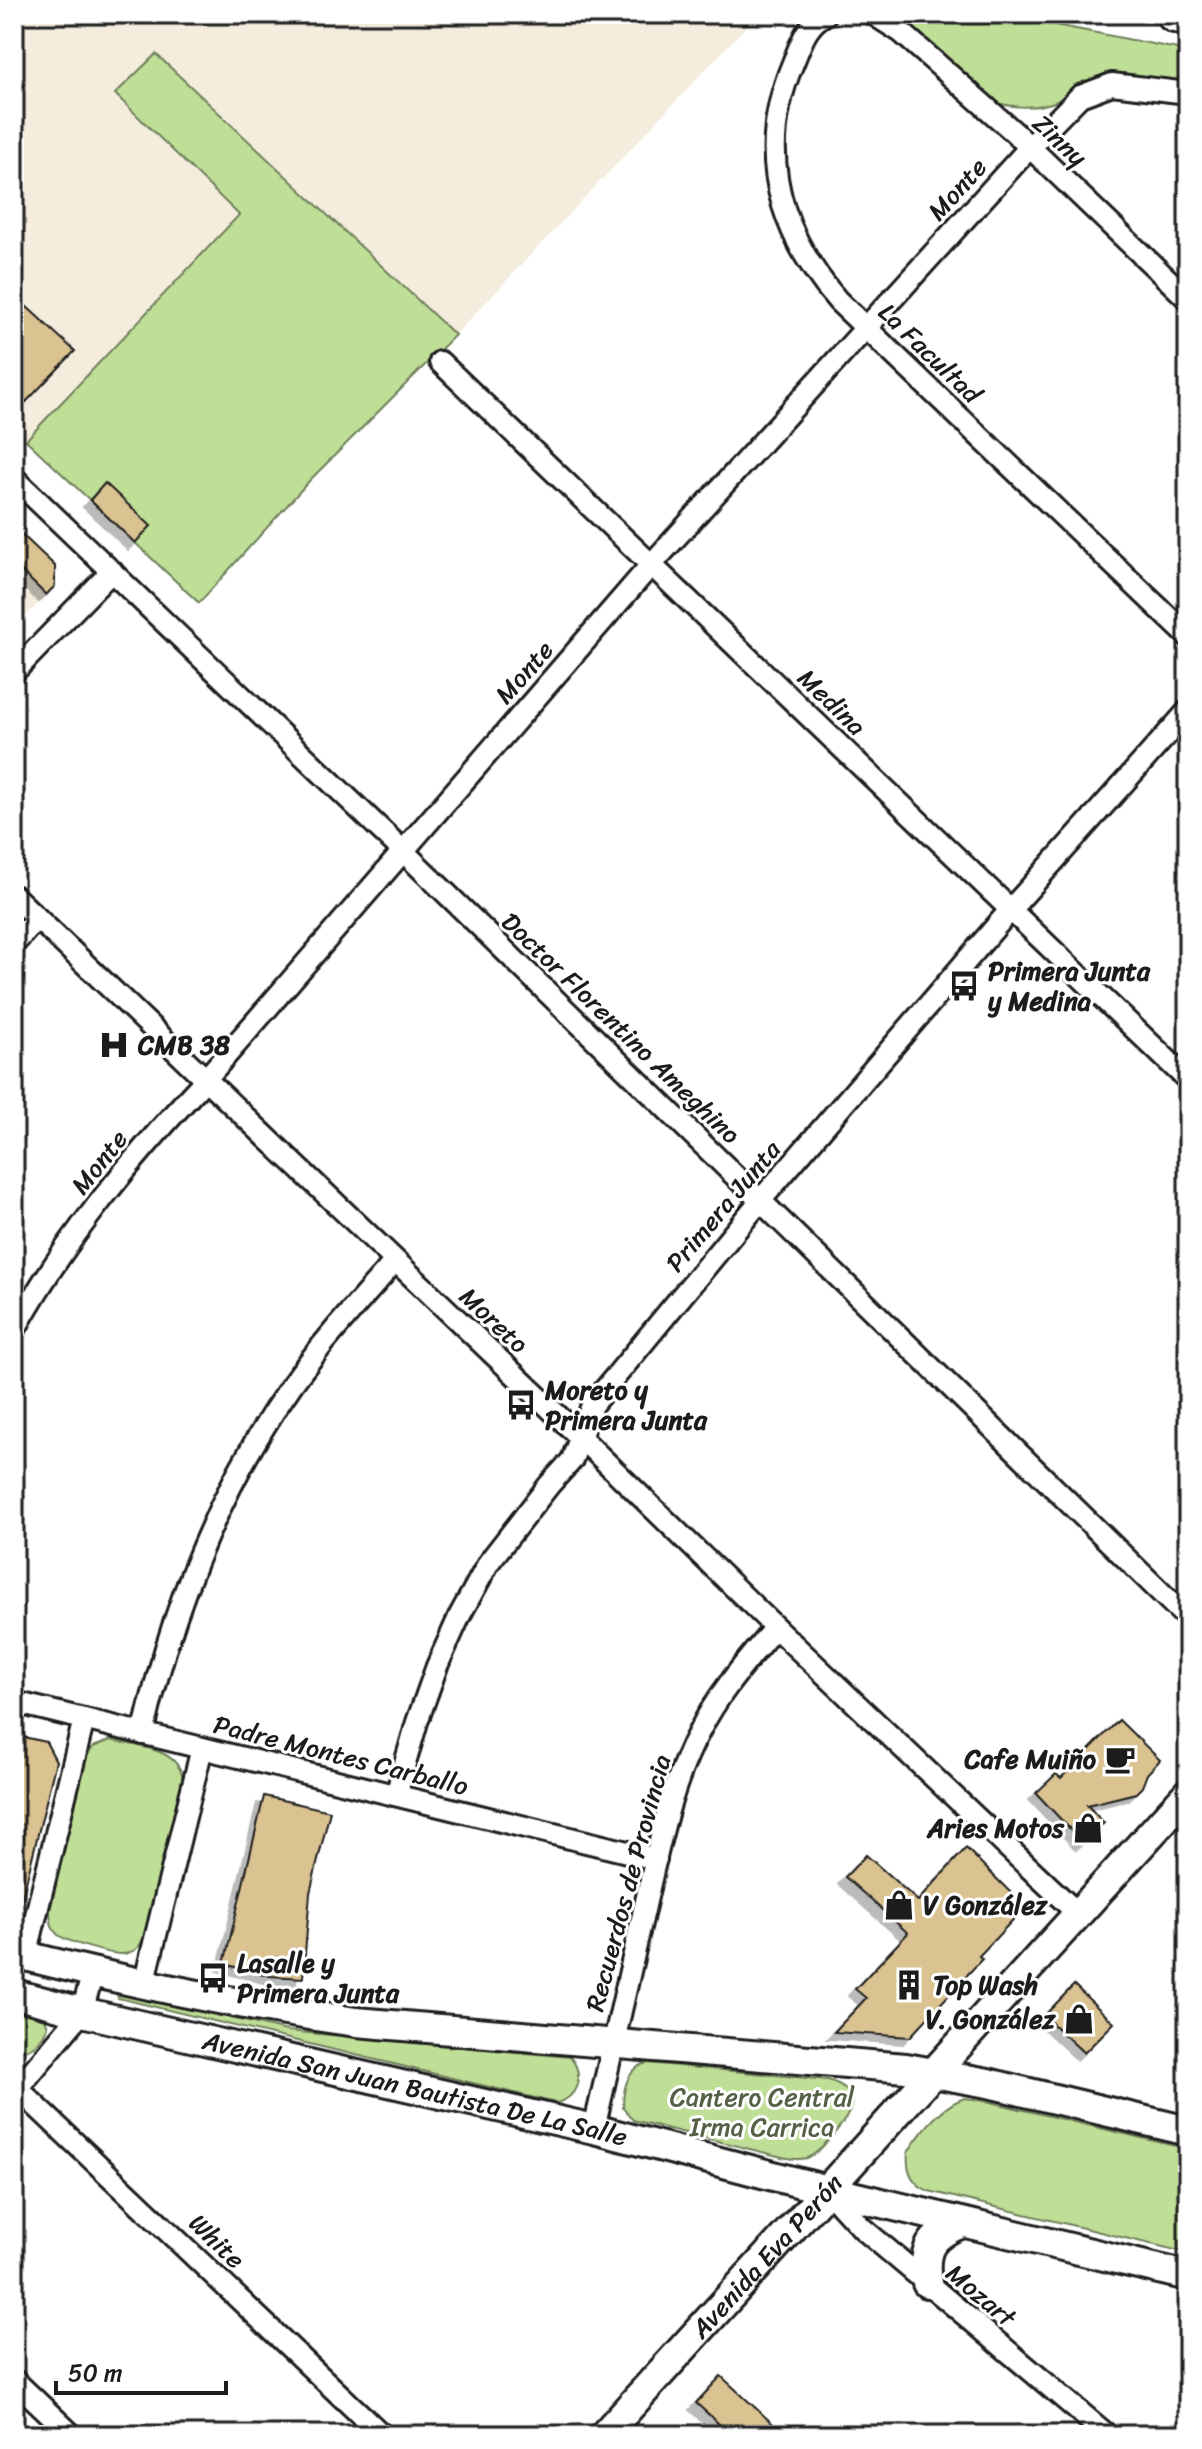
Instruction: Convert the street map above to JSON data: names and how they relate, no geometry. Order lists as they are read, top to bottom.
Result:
{
  "streets": {
    "street": [
      "Zinny",
      "Monte",
      "La Facultad",
      "Medina",
      "Doctor Florentino Ameghino",
      "Primera Junta",
      "Moreto",
      "Padre Montes Carballo",
      "Recuerdos de Provincia",
      "Avenida San Juan Bautista De La Salle",
      "White",
      "Avenida Eva Perón",
      "Mozart"
    ]
  },
  "crossings": [
    ["Zinny", "Monte"],
    ["Monte", "La Facultad"],
    ["Monte", "Medina"],
    ["Monte", "Doctor Florentino Ameghino"],
    ["Monte", "Moreto"],
    ["Medina", "Primera Junta"],
    ["Doctor Florentino Ameghino", "Primera Junta"],
    ["Primera Junta", "Moreto"],
    ["Primera Junta", "Padre Montes Carballo"],
    ["Moreto", "Recuerdos de Provincia"],
    ["Moreto", "Avenida Eva Perón"],
    ["Padre Montes Carballo", "Recuerdos de Provincia"],
    ["Recuerdos de Provincia", "Avenida San Juan Bautista De La Salle"],
    ["Avenida San Juan Bautista De La Salle", "Avenida Eva Perón"],
    ["Avenida San Juan Bautista De La Salle", "Mozart"],
    ["Avenida Eva Perón", "Mozart"]
  ],
  "parks": ["Cantero Central Irma Carrica"],
  "places": {
    "bus stop": ["Primera Junta y Medina", "Moreto y Primera Junta", "Lasalle y Primera Junta"],
    "hospital": ["CMB 38"],
    "cafe": ["Cafe Muiño"],
    "shop": ["Aries Motos", "V González", "V. González"],
    "building": ["Top Wash"]
  },
  "scale_bar": "50 m"
}
